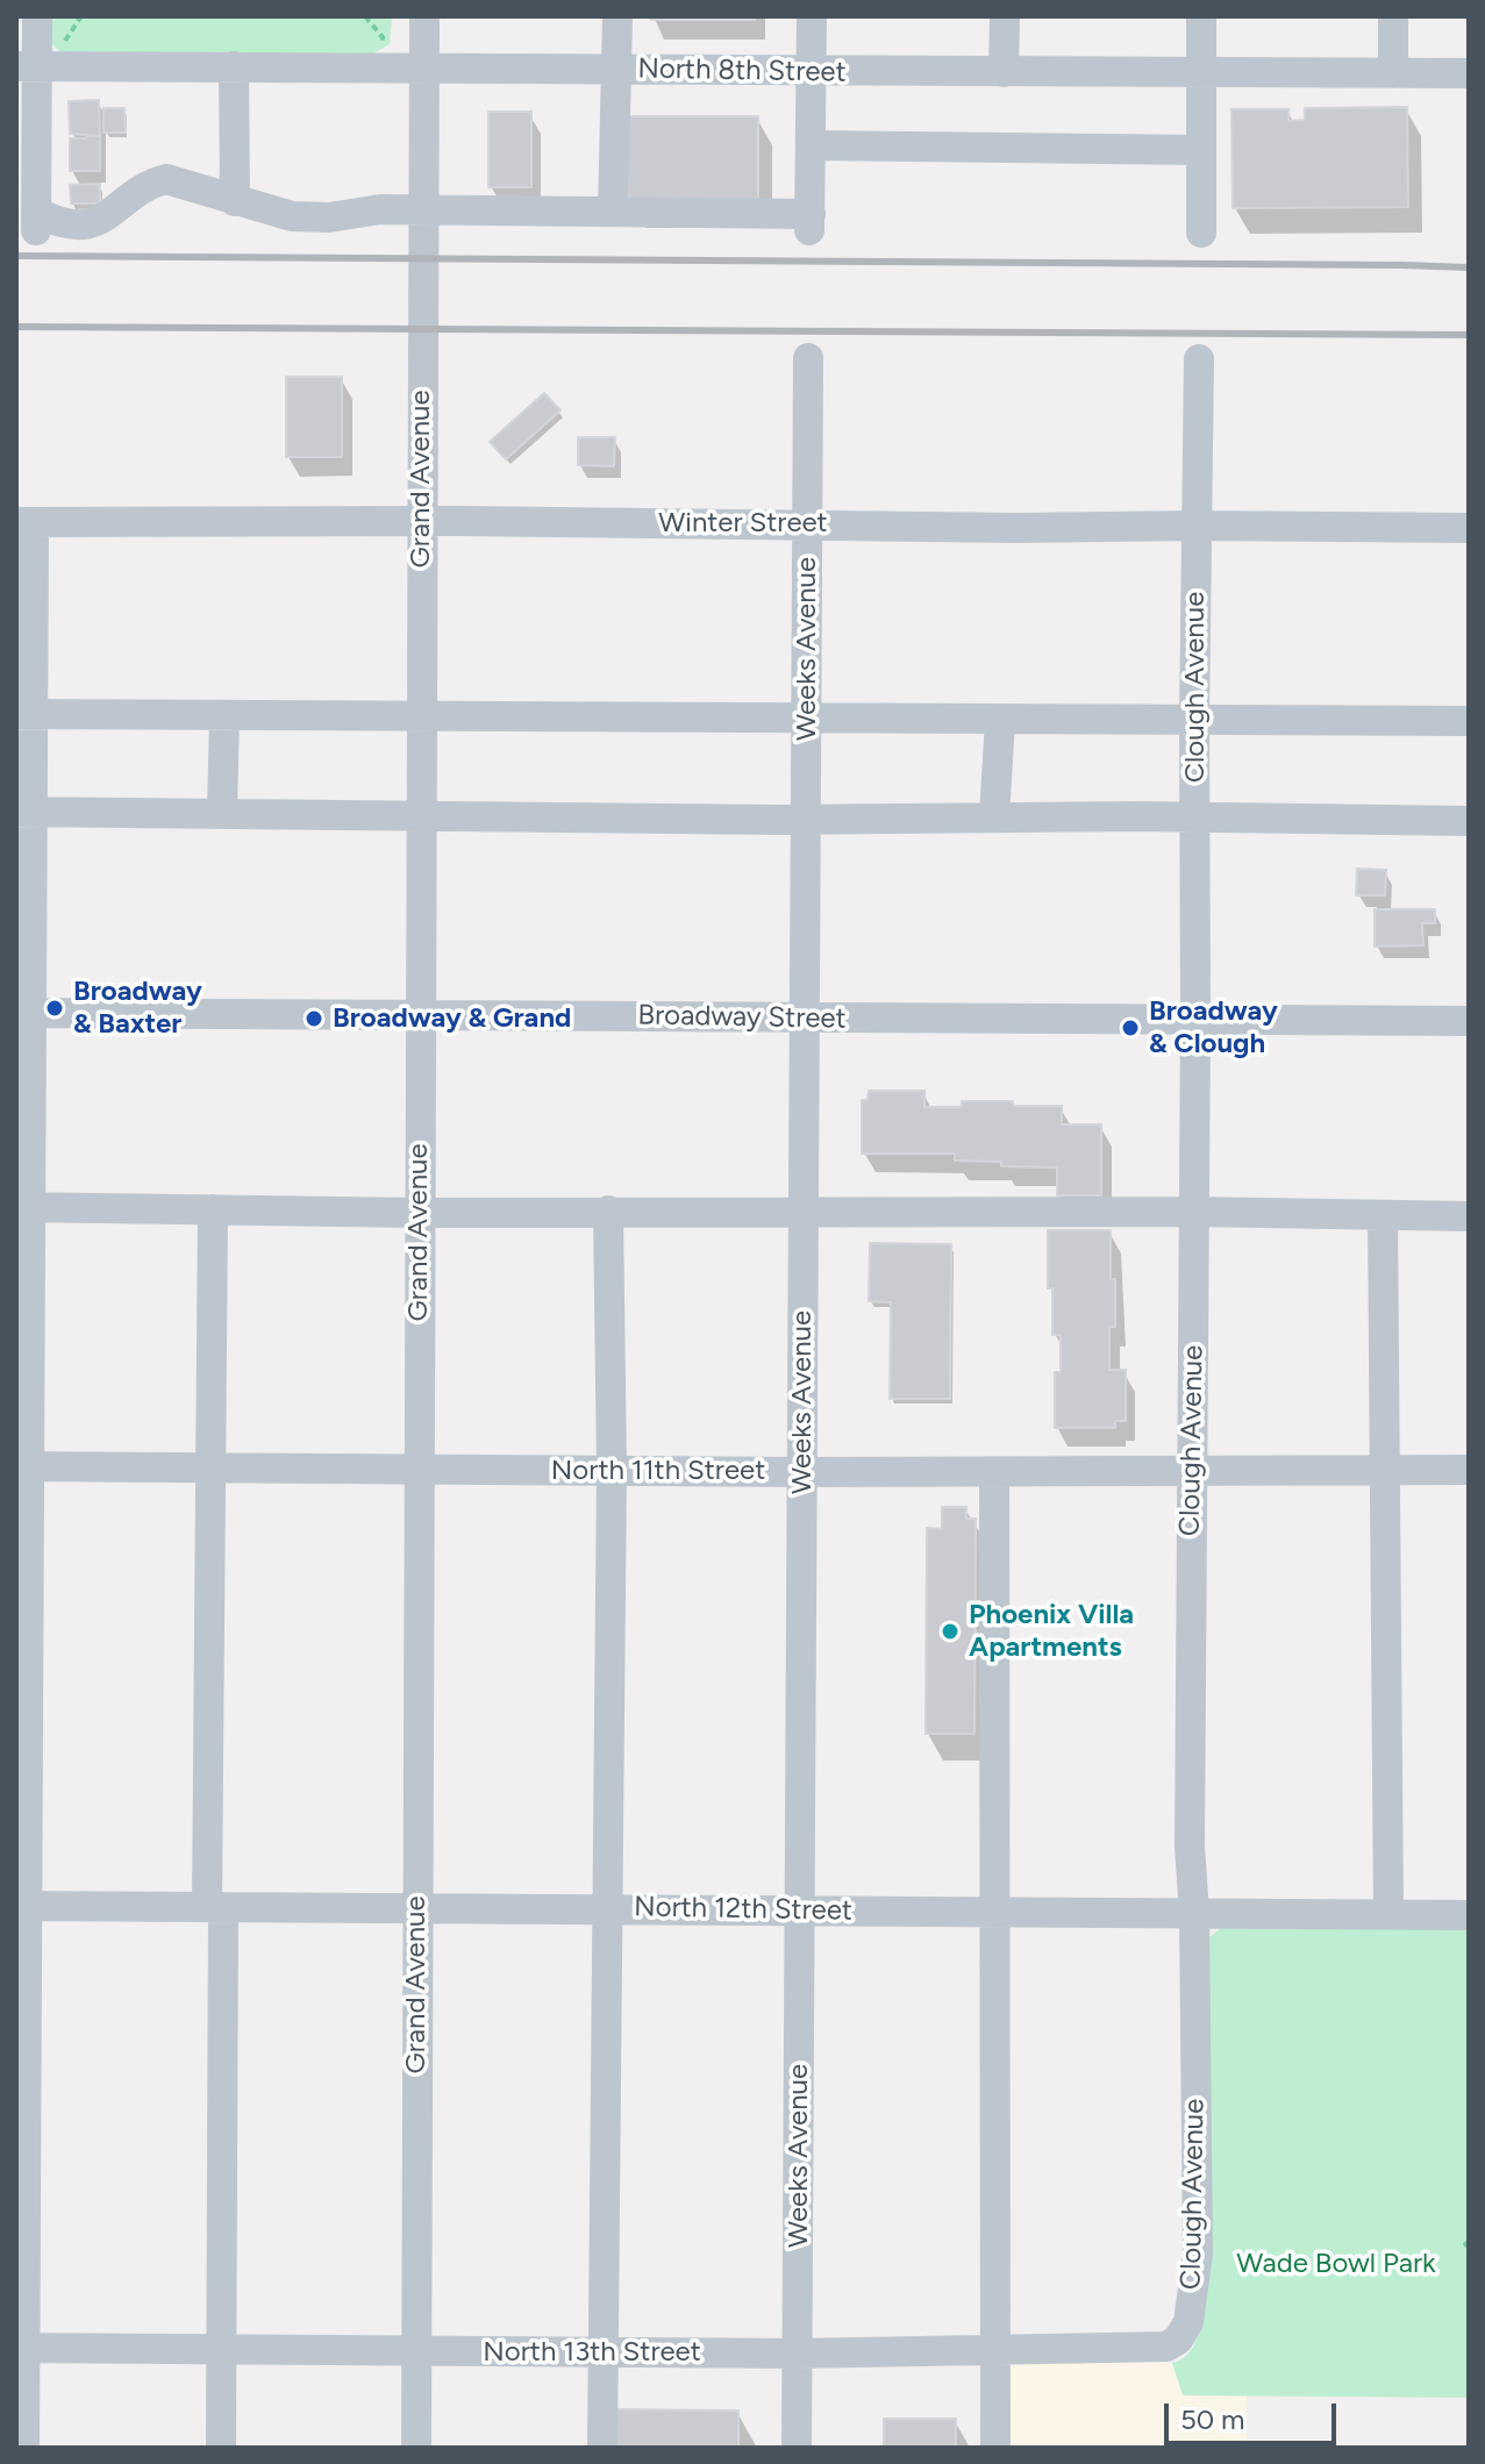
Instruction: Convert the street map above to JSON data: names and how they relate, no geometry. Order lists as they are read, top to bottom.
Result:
{
  "streets": {
    "street": [
      "North 8th Street",
      "Grand Avenue",
      "Winter Street",
      "Weeks Avenue",
      "Clough Avenue",
      "Broadway Street",
      "North 11th Street",
      "North 12th Street",
      "North 13th Street"
    ]
  },
  "crossings": [
    ["North 8th Street", "Grand Avenue"],
    ["Grand Avenue", "Winter Street"],
    ["Grand Avenue", "Broadway Street"],
    ["Grand Avenue", "North 11th Street"],
    ["Grand Avenue", "North 12th Street"],
    ["Grand Avenue", "North 13th Street"],
    ["Winter Street", "Weeks Avenue"],
    ["Winter Street", "Clough Avenue"],
    ["Weeks Avenue", "Broadway Street"],
    ["Weeks Avenue", "North 11th Street"],
    ["Weeks Avenue", "North 12th Street"],
    ["Weeks Avenue", "North 13th Street"],
    ["Clough Avenue", "Broadway Street"],
    ["Clough Avenue", "North 11th Street"],
    ["Clough Avenue", "North 12th Street"],
    ["Clough Avenue", "North 13th Street"]
  ],
  "parks": ["Wade Bowl Park"],
  "places": [
    "Broadway & Baxter",
    "Broadway & Grand",
    "Broadway & Clough",
    "Phoenix Villa Apartments"
  ],
  "scale_bar": "50 m"
}
